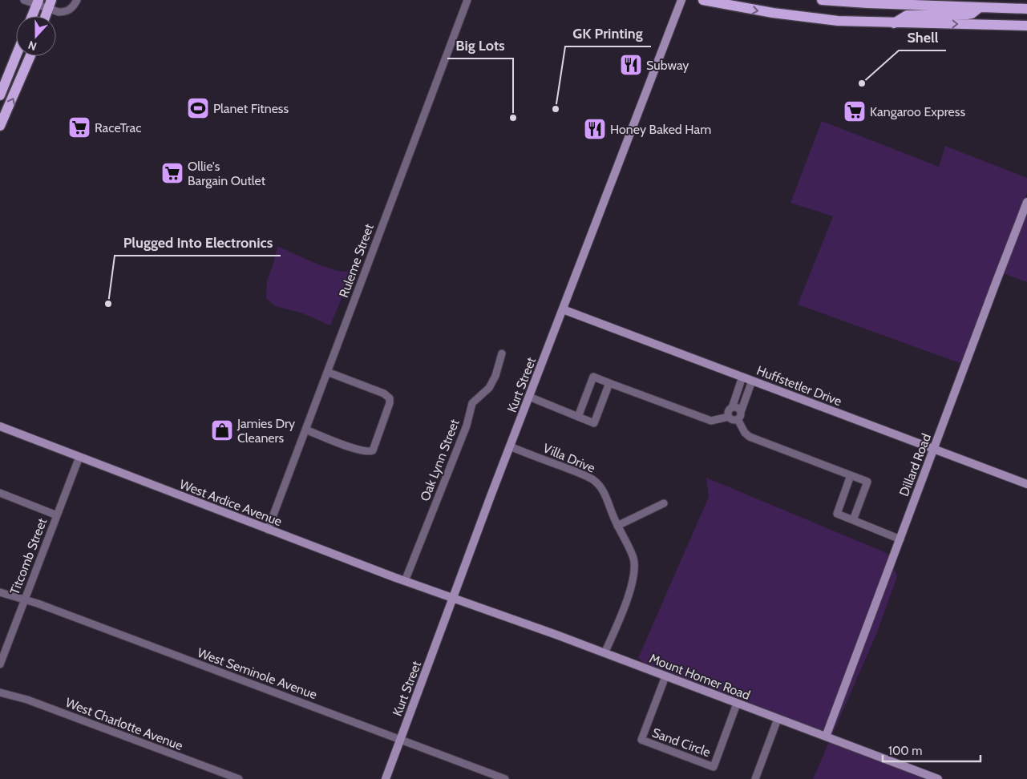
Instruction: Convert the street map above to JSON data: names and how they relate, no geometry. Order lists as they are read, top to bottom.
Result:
{
  "streets": {
    "street": [
      "Ruleme Street",
      "Kurt Street",
      "Huffstetler Drive",
      "Villa Drive",
      "Oak Lynn Street",
      "Dillard Road",
      "West Ardice Avenue",
      "Titcomb Street",
      "West Seminole Avenue",
      "Mount Homer Road",
      "West Charlotte Avenue",
      "Sand Circle"
    ]
  },
  "crossings": [
    ["Ruleme Street", "West Ardice Avenue"],
    ["Kurt Street", "Huffstetler Drive"],
    ["Kurt Street", "Villa Drive"],
    ["Kurt Street", "West Ardice Avenue"],
    ["Kurt Street", "West Seminole Avenue"],
    ["Kurt Street", "Mount Homer Road"],
    ["Huffstetler Drive", "Dillard Road"],
    ["Villa Drive", "Mount Homer Road"],
    ["Oak Lynn Street", "West Ardice Avenue"],
    ["Dillard Road", "Mount Homer Road"],
    ["West Ardice Avenue", "Titcomb Street"],
    ["West Ardice Avenue", "Mount Homer Road"],
    ["Titcomb Street", "West Seminole Avenue"],
    ["Mount Homer Road", "Sand Circle"]
  ],
  "places": {
    "restaurant": ["Subway", "Honey Baked Ham"],
    "other": [
      "Shell",
      "GK Printing",
      "Big Lots",
      "Plugged Into Electronics"
    ],
    "sports": ["Planet Fitness"],
    "supermarket": ["Kangaroo Express", "RaceTrac", "Ollie's Bargain Outlet"],
    "shop": ["Jamies Dry Cleaners"]
  },
  "scale_bar": "100 m",
  "north": "bottom"
}
